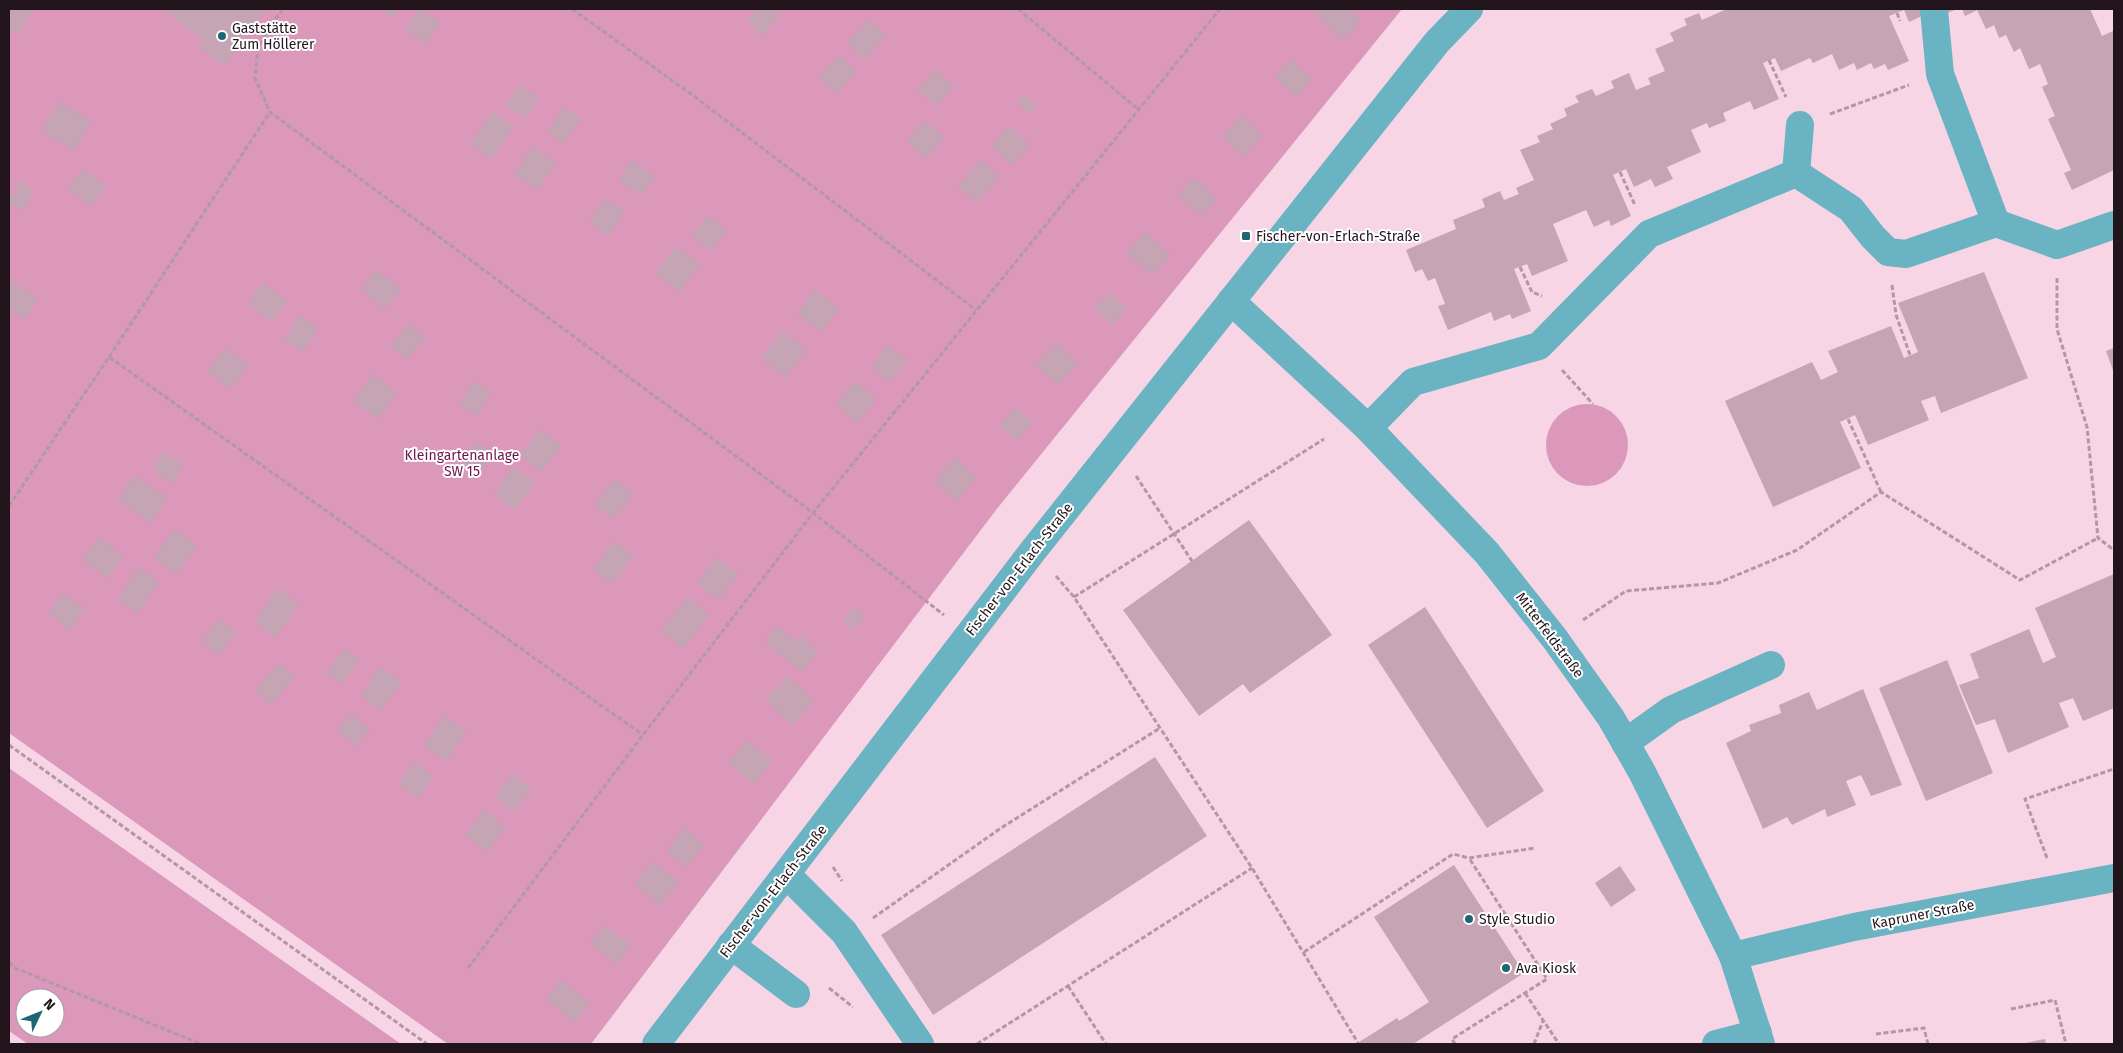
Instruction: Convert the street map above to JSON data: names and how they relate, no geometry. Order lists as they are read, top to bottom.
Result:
{
  "streets": {
    "street": ["Fischer-von-Erlach-Straße", "Mitterfeldstraße", "Kapruner Straße"]
  },
  "crossings": [
    ["Fischer-von-Erlach-Straße", "Mitterfeldstraße"],
    ["Mitterfeldstraße", "Kapruner Straße"]
  ],
  "parks": ["Kleingartenanlage SW 15"],
  "places": {
    "other": ["Gaststätte Zum Höllerer", "Style Studio", "Ava Kiosk"],
    "transit": ["Fischer-von-Erlach-Straße"]
  },
  "north": "top right"
}
